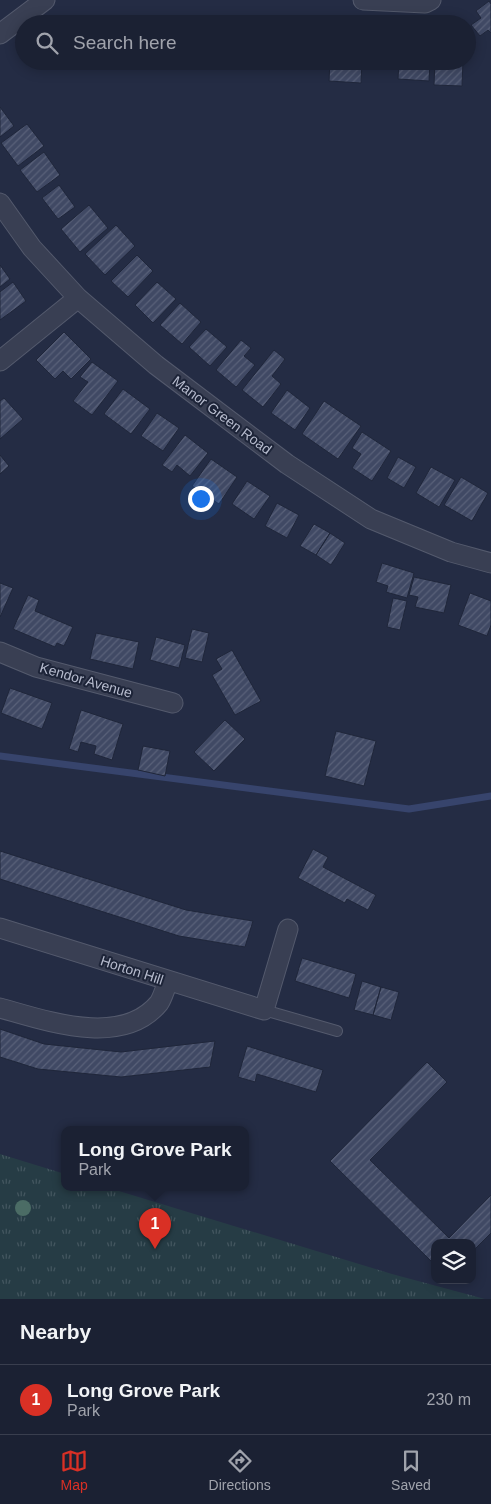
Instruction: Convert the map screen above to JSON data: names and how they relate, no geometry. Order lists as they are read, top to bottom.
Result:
{
  "streets": {
    "street": ["Manor Green Road", "Kendor Avenue", "Horton Hill"]
  },
  "page": {
    "search": "Search here",
    "popup": ["Long Grove Park", "Park"],
    "pins": "1",
    "heading": "Nearby",
    "list": [
      {
        "mark": "1",
        "name": "Long Grove Park",
        "note": "Park",
        "value": "230 m"
      }
    ],
    "nav": ["Map", "Directions", "Saved"]
  }
}
